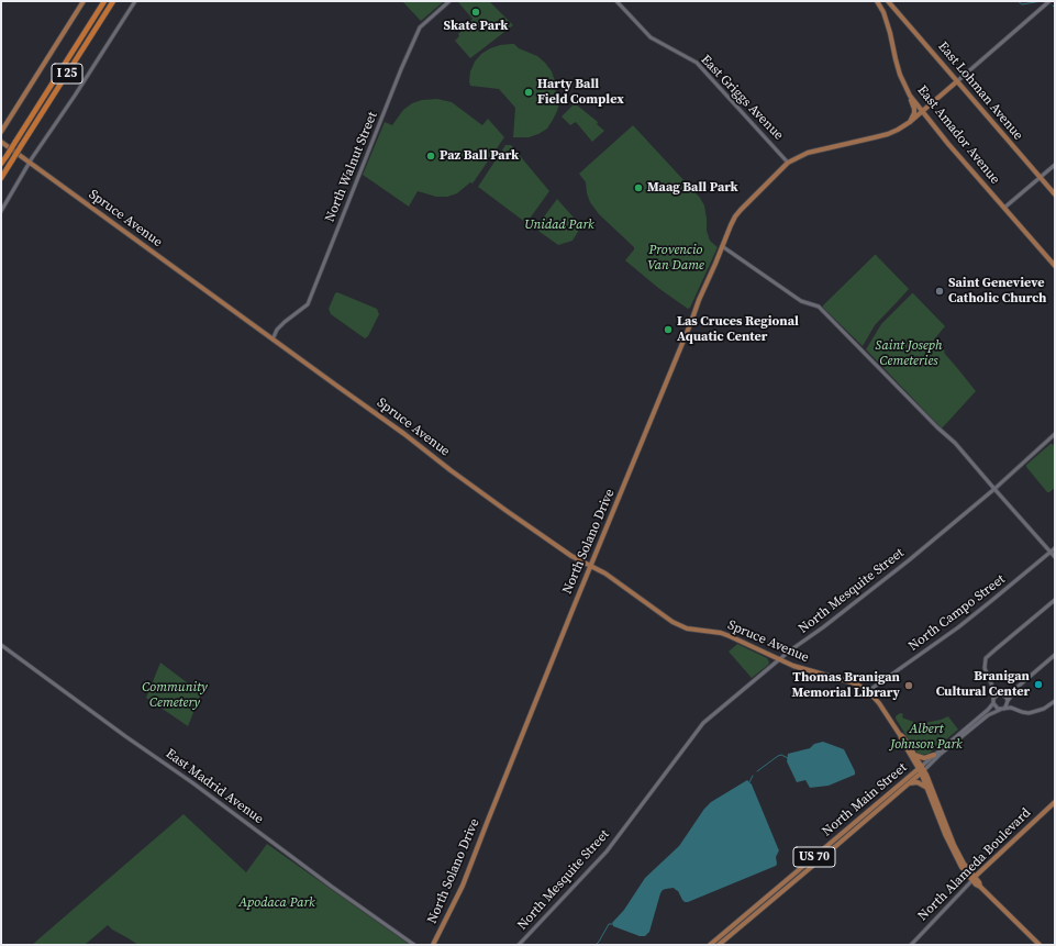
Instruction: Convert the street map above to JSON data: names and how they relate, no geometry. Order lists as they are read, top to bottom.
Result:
{
  "streets": {
    "highway": ["I 25"],
    "main road": [
      "East Lohman Avenue",
      "East Amador Avenue",
      "Spruce Avenue",
      "North Solano Drive",
      "North Main Street",
      "US 70",
      "North Alameda Boulevard"
    ],
    "street": [
      "East Griggs Avenue",
      "North Walnut Street",
      "North Mesquite Street",
      "North Campo Street",
      "East Madrid Avenue"
    ]
  },
  "crossings": [
    ["East Lohman Avenue", "North Solano Drive"],
    ["East Griggs Avenue", "North Solano Drive"],
    ["East Amador Avenue", "North Solano Drive"],
    ["North Walnut Street", "Spruce Avenue"],
    ["Spruce Avenue", "North Solano Drive"],
    ["Spruce Avenue", "North Mesquite Street"],
    ["Spruce Avenue", "North Campo Street"]
  ],
  "parks": [
    "Unidad Park",
    "Provencio Van Dame",
    "Saint Joseph Cemeteries",
    "Community Cemetery",
    "Albert Johnson Park",
    "Apodaca Park"
  ],
  "places": [
    "Skate Park",
    "Harty Ball Field Complex",
    "Paz Ball Park",
    "Maag Ball Park",
    "Saint Genevieve Catholic Church",
    "Las Cruces Regional Aquatic Center",
    "Branigan Cultural Center",
    "Thomas Branigan Memorial Library"
  ]
}
